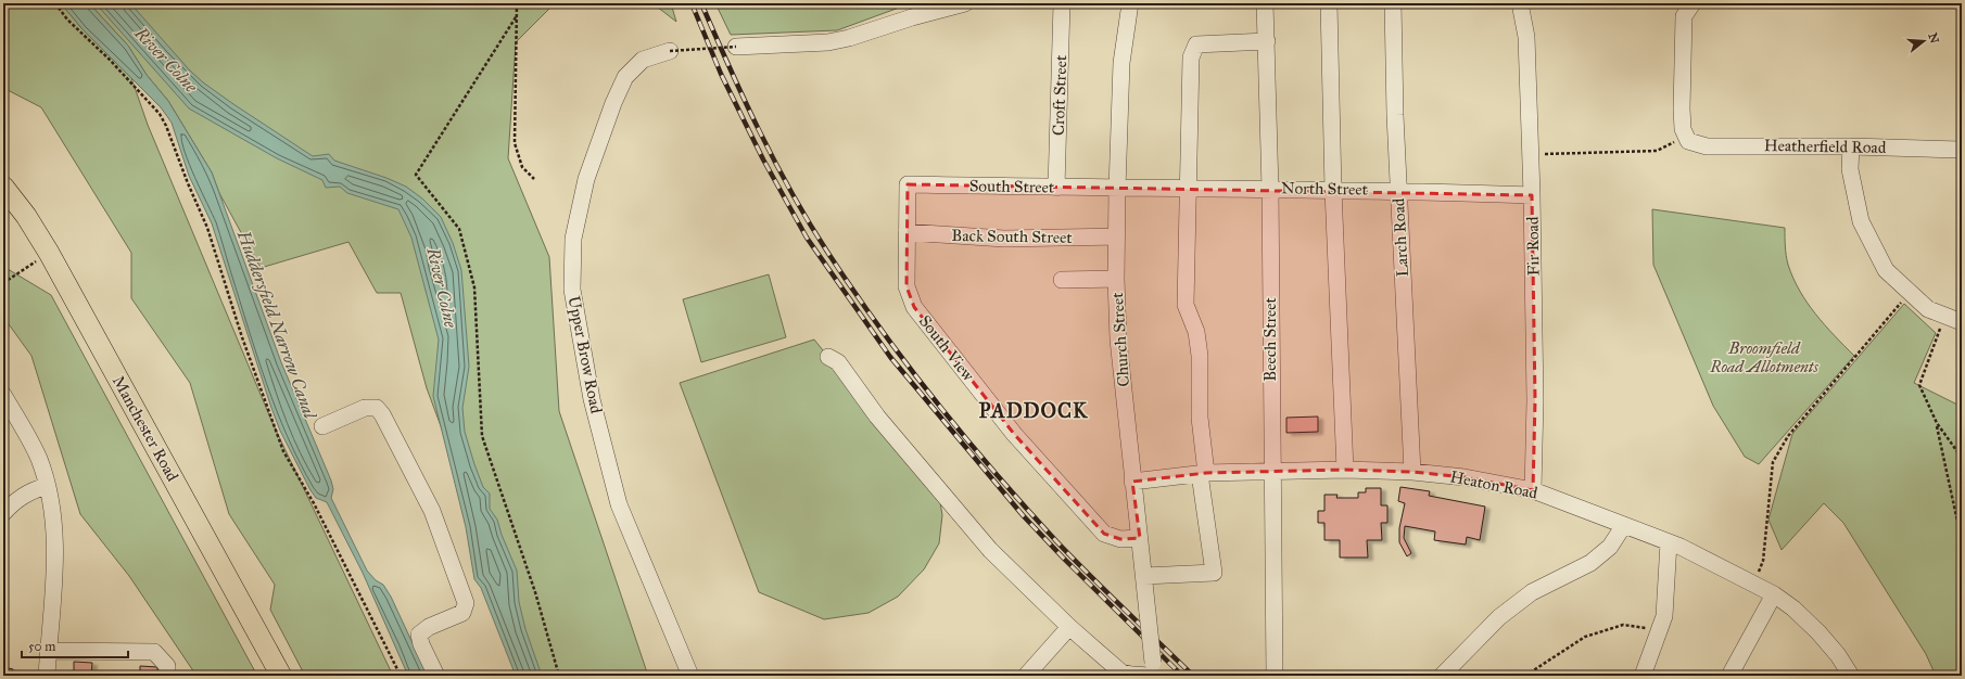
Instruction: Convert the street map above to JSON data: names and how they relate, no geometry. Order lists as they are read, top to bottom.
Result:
{
  "streets": {
    "main road": ["Manchester Road"],
    "street": [
      "Croft Street",
      "Heatherfield Road",
      "South Street",
      "North Street",
      "Back South Street",
      "Larch Road",
      "Fir Road",
      "Church Street",
      "Beech Street",
      "South View",
      "Upper Brow Road",
      "Heaton Road"
    ]
  },
  "crossings": [
    ["Croft Street", "South Street"],
    ["South Street", "North Street"],
    ["South Street", "Church Street"],
    ["South Street", "South View"],
    ["North Street", "Larch Road"],
    ["North Street", "Fir Road"],
    ["North Street", "Church Street"],
    ["North Street", "Beech Street"],
    ["Back South Street", "Church Street"],
    ["Back South Street", "South View"],
    ["Larch Road", "Heaton Road"],
    ["Fir Road", "Heaton Road"],
    ["Church Street", "South View"],
    ["Church Street", "Heaton Road"],
    ["Beech Street", "Heaton Road"]
  ],
  "districts": ["PADDOCK"],
  "water": ["River Colne", "Huddersfield Narrow Canal"],
  "parks": ["Broomfield Road Allotments"],
  "scale_bar": "50 m",
  "north": "right"
}
